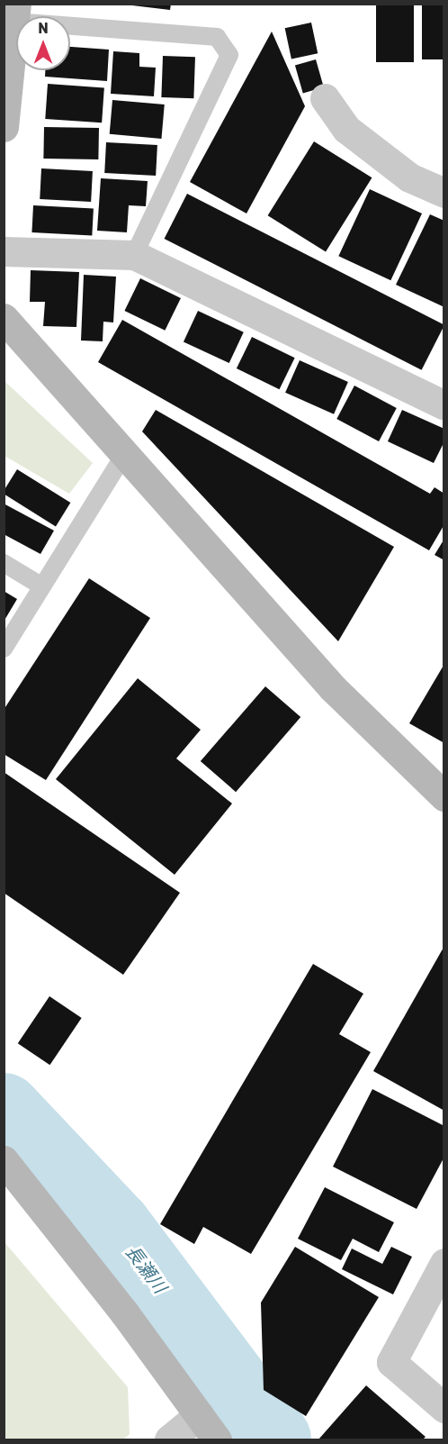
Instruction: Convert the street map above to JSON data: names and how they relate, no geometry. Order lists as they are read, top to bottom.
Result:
{
  "water": ["長瀬川"],
  "north": "top"
}
